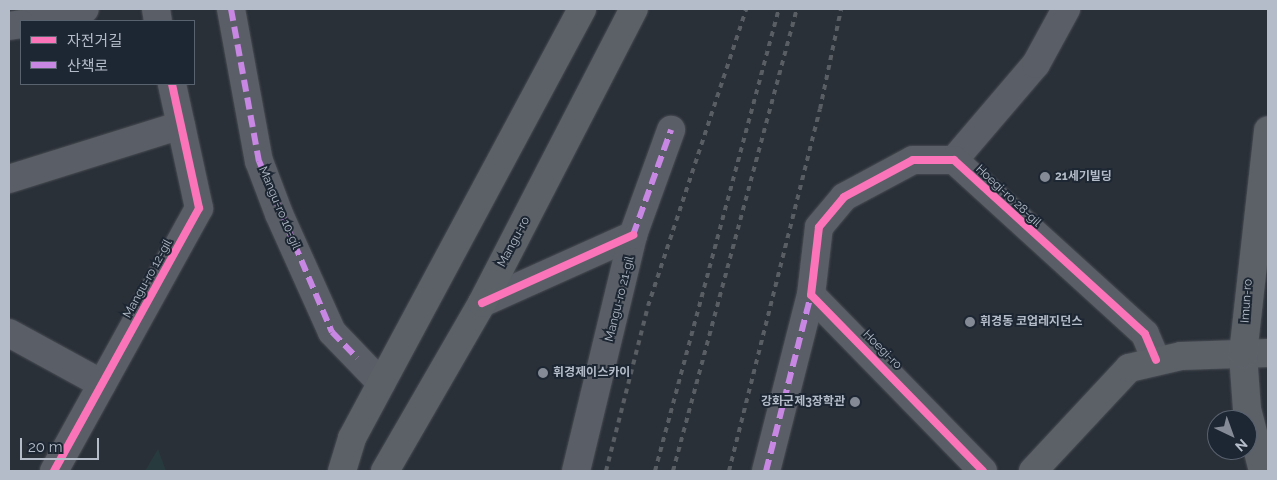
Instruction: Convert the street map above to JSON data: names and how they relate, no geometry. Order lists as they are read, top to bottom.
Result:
{
  "streets": {
    "main road": ["Mangu-ro", "Imun-ro"],
    "street": [
      "Hoegi-ro 28-gil",
      "Mangu-ro 10-gil",
      "Mangu-ro 12-gil",
      "Mangu-ro 21-gil",
      "Hoegi-ro"
    ]
  },
  "places": [
    "21세기빌딩",
    "휘경동 코업레지던스",
    "휘경제이스카이",
    "강화군제3장학관"
  ],
  "legend": ["자전거길", "산책로"],
  "scale_bar": "20 m",
  "north": "bottom right"
}
